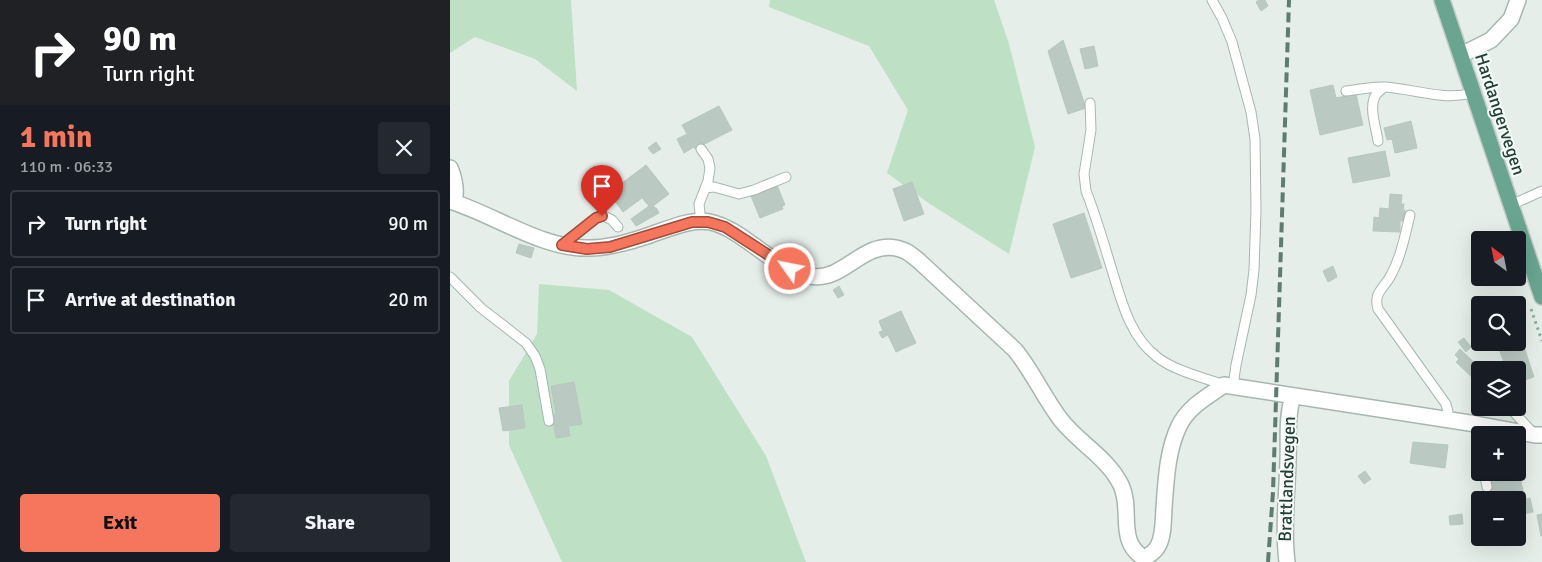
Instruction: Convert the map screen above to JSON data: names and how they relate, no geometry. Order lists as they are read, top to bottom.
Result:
{
  "streets": {
    "main road": ["Hardangervegen"],
    "street": ["Brattlandsvegen"]
  },
  "north": "top left",
  "page": {
    "turn": ["90 m", "Turn right"],
    "heading": ["1 min", "110 m · 06:33"],
    "list": [
      {
        "name": "Turn right",
        "value": "90 m"
      },
      {
        "name": "Arrive at destination",
        "value": "20 m"
      }
    ],
    "map_buttons": ["+", "−"],
    "buttons": ["Exit", "Share"]
  }
}
